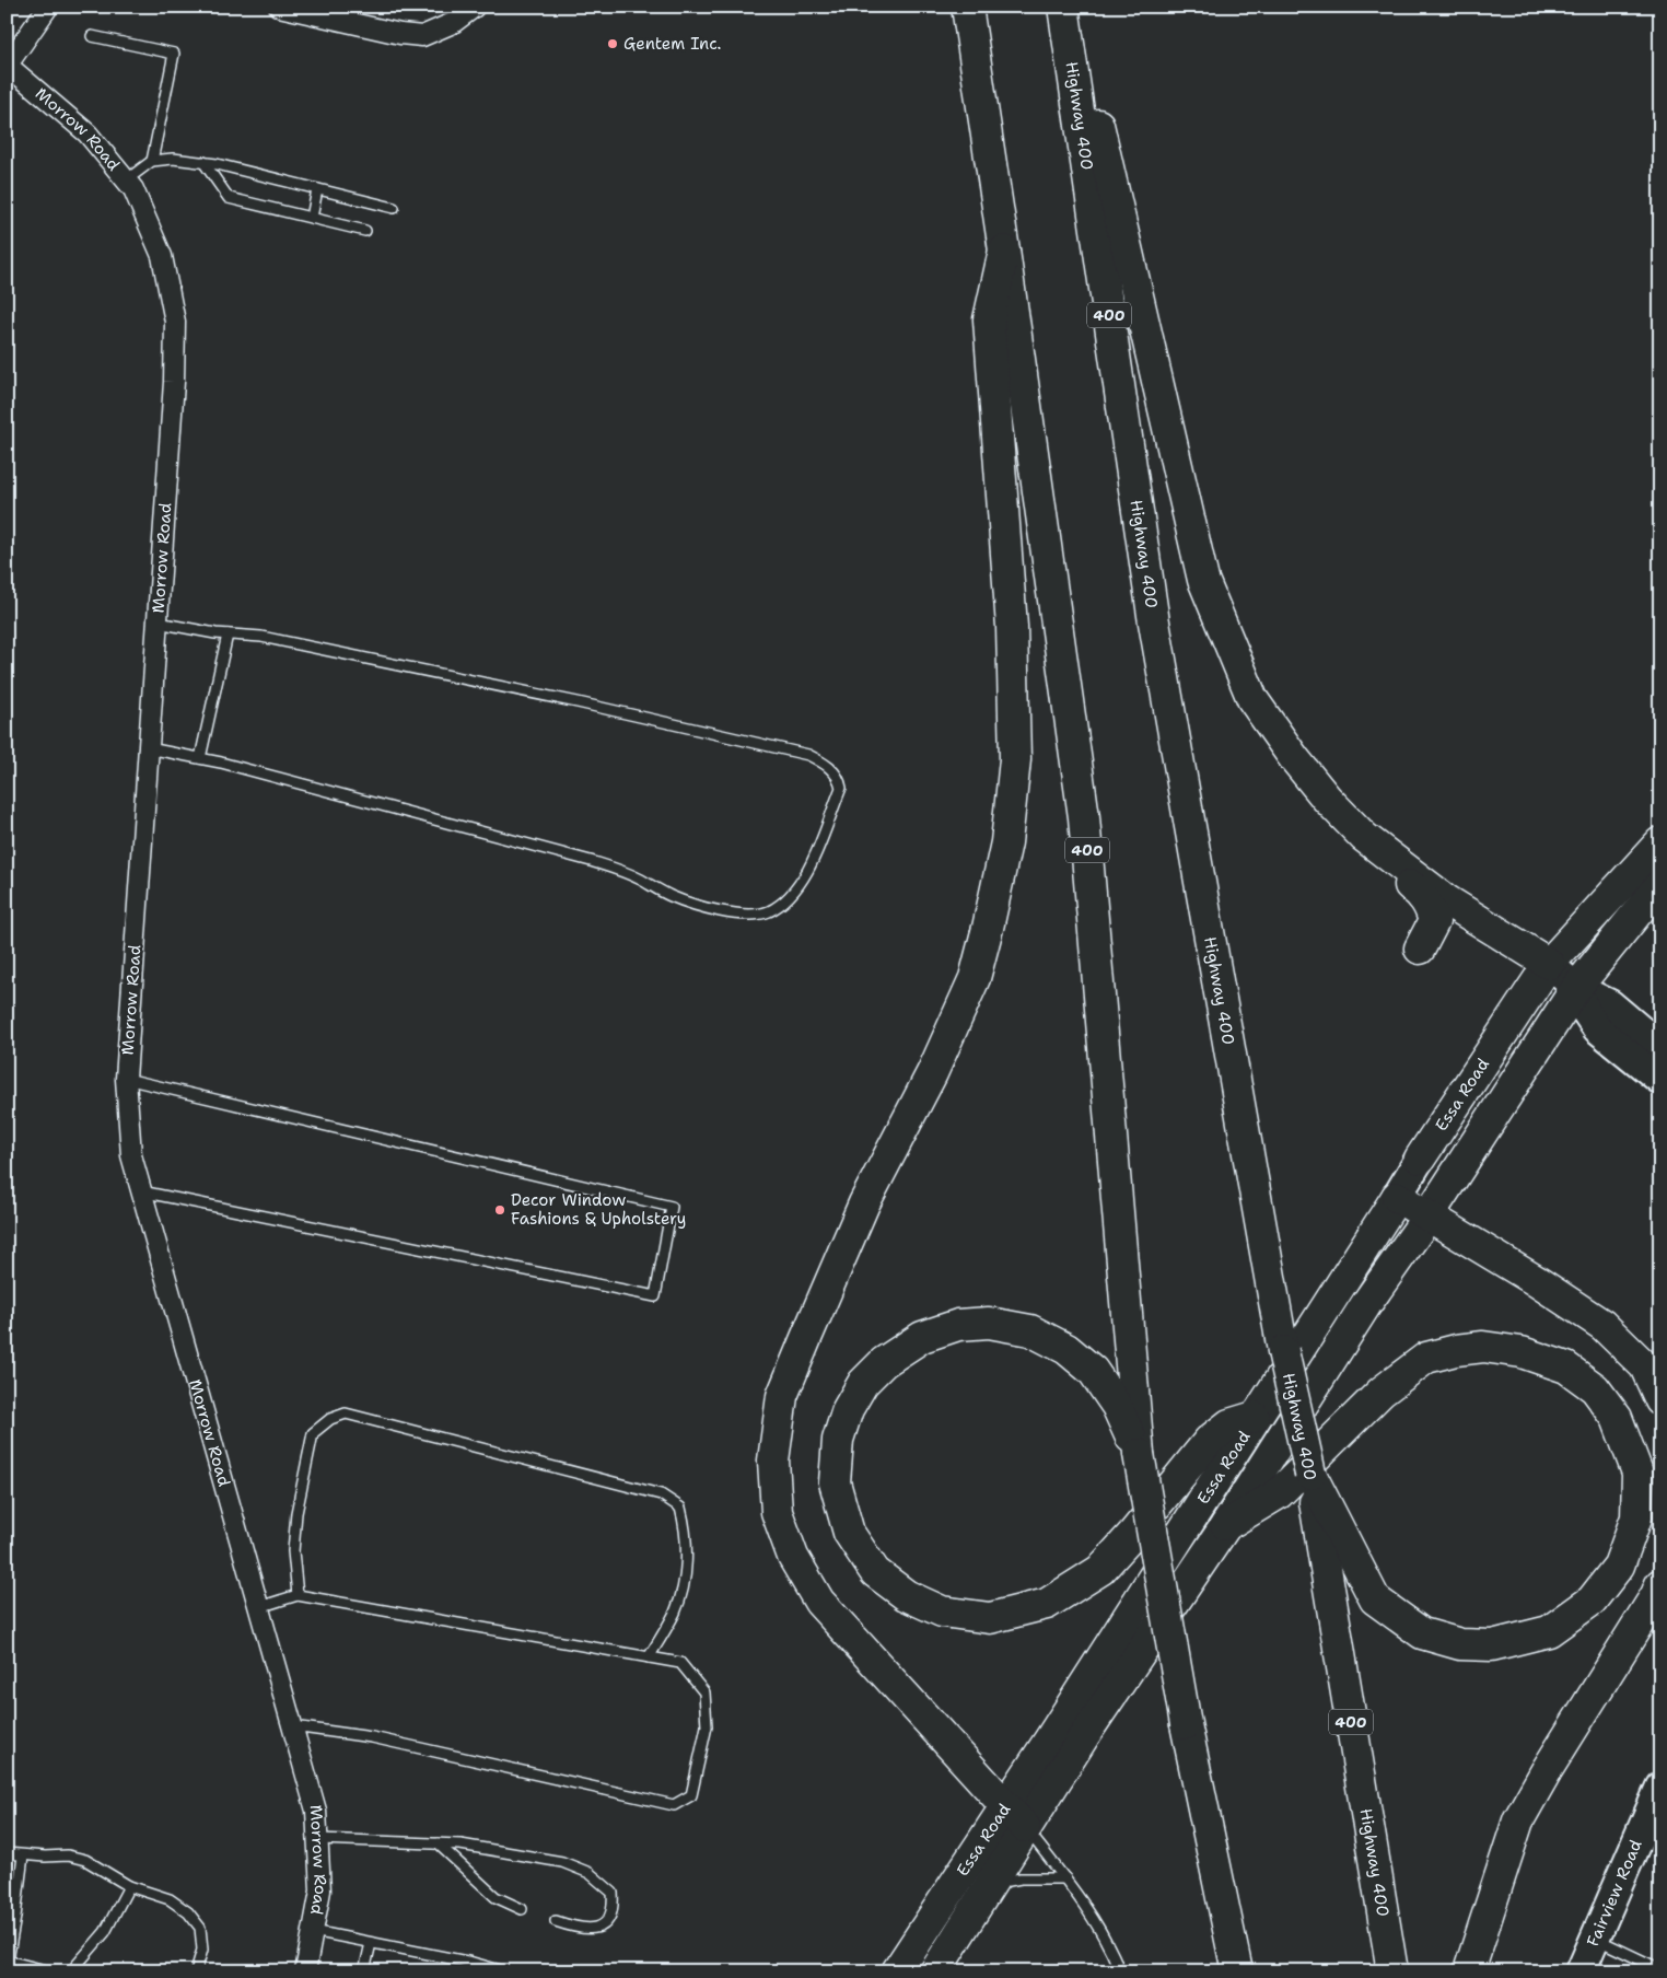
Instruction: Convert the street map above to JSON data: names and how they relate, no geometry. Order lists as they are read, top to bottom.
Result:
{
  "streets": {
    "main road": ["Highway 400", "400", "Essa Road"],
    "street": ["Morrow Road", "Fairview Road"]
  },
  "places": ["Gentem Inc.", "Decor Window Fashions & Upholstery"]
}
